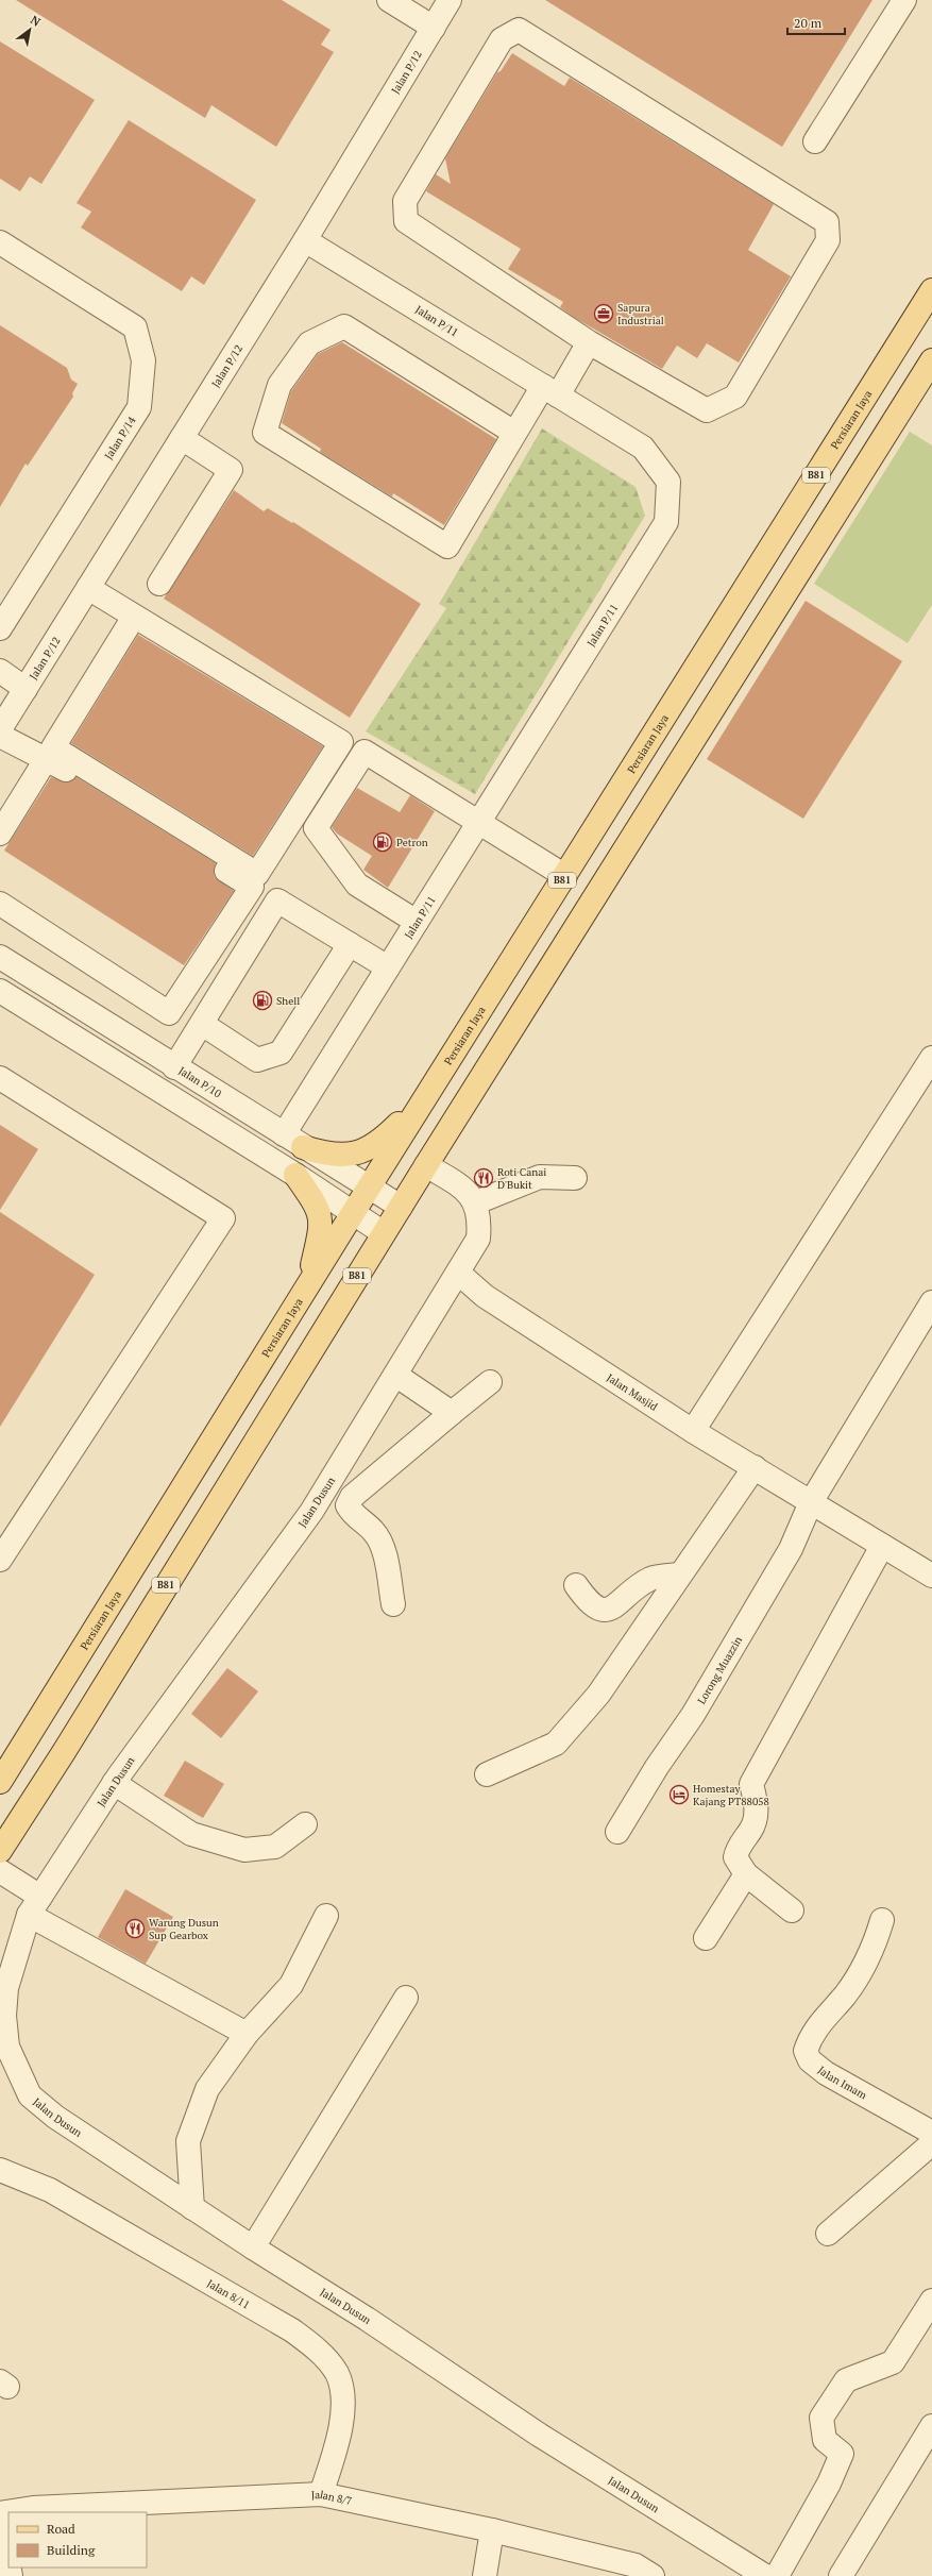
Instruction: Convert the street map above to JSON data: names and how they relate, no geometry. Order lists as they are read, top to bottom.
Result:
{
  "streets": {
    "main road": ["Persiaran Jaya", "B81"],
    "street": [
      "Jalan P/12",
      "Jalan P/11",
      "Jalan P/14",
      "Jalan P/10",
      "Jalan Masjid",
      "Jalan Dusun",
      "Lorong Muazzin",
      "Jalan Imam",
      "Jalan 8/11",
      "Jalan 8/7"
    ]
  },
  "crossings": [
    ["Jalan P/12", "Jalan P/11"],
    ["Jalan P/11", "Jalan P/10"],
    ["Persiaran Jaya", "Jalan P/10"],
    ["B81", "Jalan P/10"],
    ["Jalan Masjid", "Jalan Dusun"],
    ["Jalan Masjid", "Lorong Muazzin"],
    ["Jalan 8/11", "Jalan 8/7"]
  ],
  "places": {
    "office": ["Sapura Industrial"],
    "fuel station": ["Petron", "Shell"],
    "restaurant": ["Roti Canai D'Bukit", "Warung Dusun Sup Gearbox"],
    "hotel": ["Homestay Kajang PT88058"]
  },
  "legend": ["Road", "Building"],
  "scale_bar": "20 m",
  "north": "top right"
}
